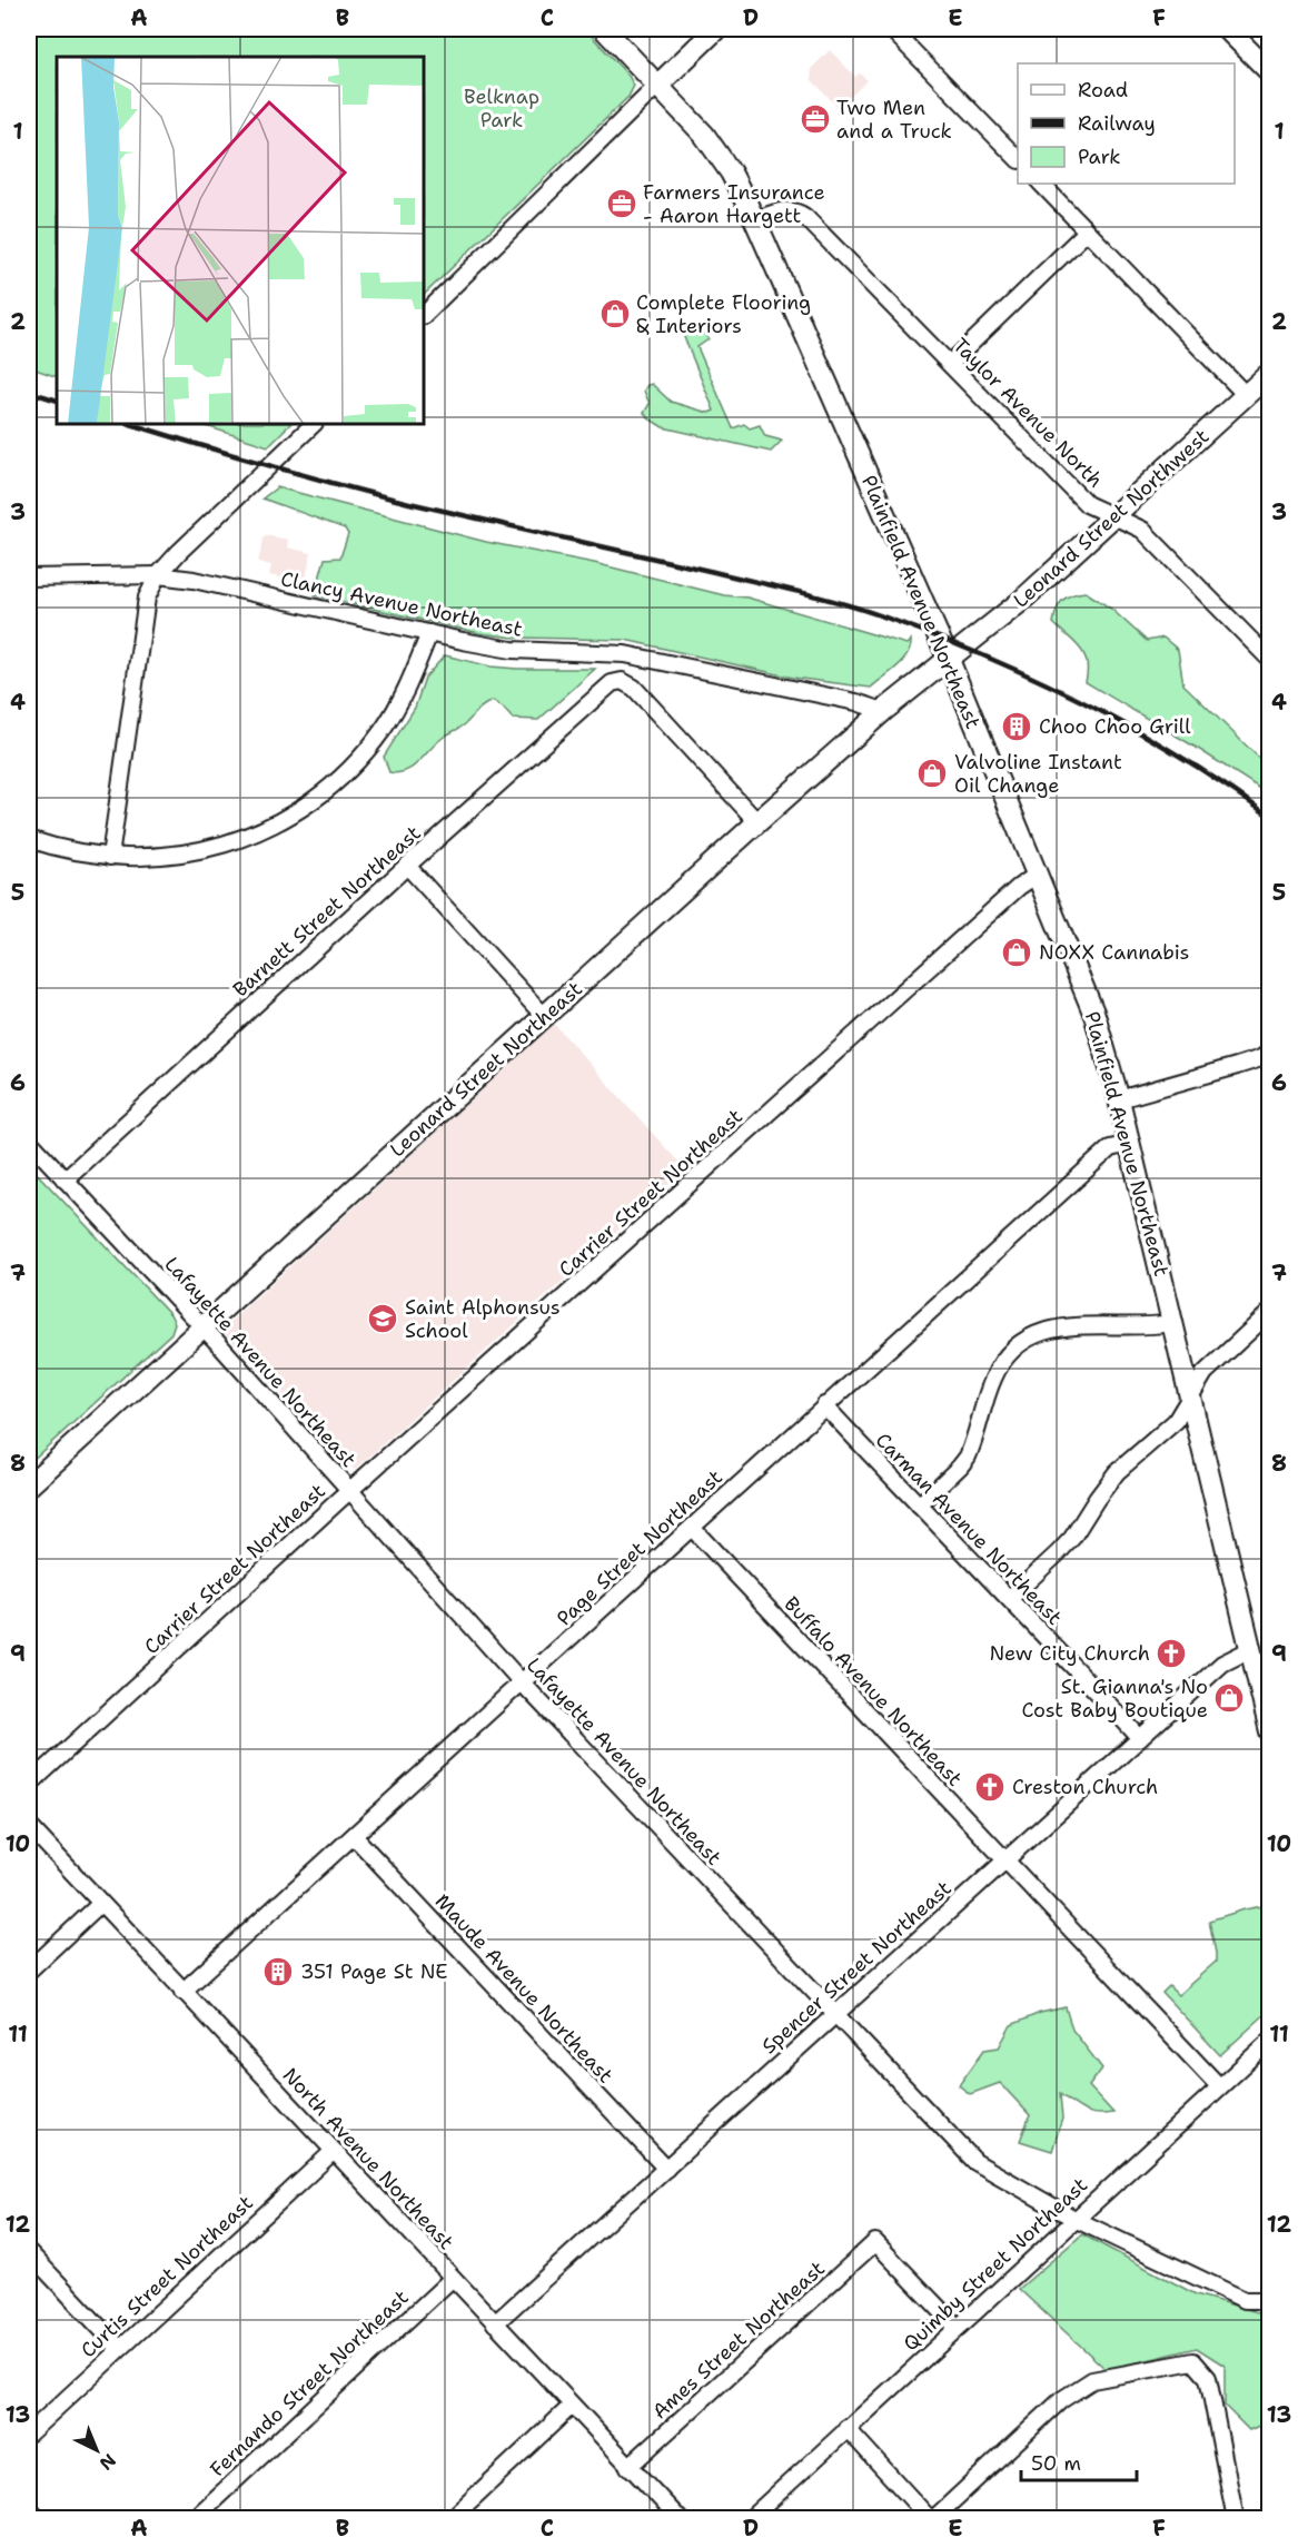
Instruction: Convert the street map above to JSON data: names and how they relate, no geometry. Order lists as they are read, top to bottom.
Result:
{
  "streets": {
    "main road": ["Leonard Street Northwest", "Plainfield Avenue Northeast", "Leonard Street Northeast"],
    "street": [
      "Taylor Avenue North",
      "Clancy Avenue Northeast",
      "Barnett Street Northeast",
      "Carrier Street Northeast",
      "Lafayette Avenue Northeast",
      "Carman Avenue Northeast",
      "Page Street Northeast",
      "Buffalo Avenue Northeast",
      "Spencer Street Northeast",
      "Maude Avenue Northeast",
      "North Avenue Northeast",
      "Quimby Street Northeast",
      "Curtis Street Northeast",
      "Ames Street Northeast",
      "Fernando Street Northeast"
    ]
  },
  "crossings": [
    ["Taylor Avenue North", "Leonard Street Northwest"],
    ["Taylor Avenue North", "Plainfield Avenue Northeast"],
    ["Leonard Street Northwest", "Plainfield Avenue Northeast"],
    ["Leonard Street Northwest", "Leonard Street Northeast"],
    ["Plainfield Avenue Northeast", "Leonard Street Northeast"],
    ["Plainfield Avenue Northeast", "Carrier Street Northeast"],
    ["Plainfield Avenue Northeast", "Page Street Northeast"],
    ["Plainfield Avenue Northeast", "Spencer Street Northeast"],
    ["Clancy Avenue Northeast", "Leonard Street Northeast"],
    ["Barnett Street Northeast", "Leonard Street Northeast"],
    ["Barnett Street Northeast", "Lafayette Avenue Northeast"],
    ["Leonard Street Northeast", "Lafayette Avenue Northeast"],
    ["Carrier Street Northeast", "Lafayette Avenue Northeast"],
    ["Lafayette Avenue Northeast", "Page Street Northeast"],
    ["Lafayette Avenue Northeast", "Spencer Street Northeast"],
    ["Lafayette Avenue Northeast", "Quimby Street Northeast"],
    ["Carman Avenue Northeast", "Page Street Northeast"],
    ["Carman Avenue Northeast", "Spencer Street Northeast"],
    ["Page Street Northeast", "Buffalo Avenue Northeast"],
    ["Page Street Northeast", "Maude Avenue Northeast"],
    ["Page Street Northeast", "North Avenue Northeast"],
    ["Buffalo Avenue Northeast", "Spencer Street Northeast"],
    ["Buffalo Avenue Northeast", "Quimby Street Northeast"],
    ["Spencer Street Northeast", "Maude Avenue Northeast"],
    ["Spencer Street Northeast", "North Avenue Northeast"],
    ["North Avenue Northeast", "Curtis Street Northeast"],
    ["North Avenue Northeast", "Ames Street Northeast"],
    ["North Avenue Northeast", "Fernando Street Northeast"],
    ["Quimby Street Northeast", "Ames Street Northeast"]
  ],
  "parks": ["Belknap Park"],
  "places": {
    "office": ["Two Men and a Truck", "Farmers Insurance - Aaron Hargett"],
    "shop": [
      "Complete Flooring & Interiors",
      "Valvoline Instant Oil Change",
      "NOXX Cannabis",
      "St. Gianna's No Cost Baby Boutique"
    ],
    "building": ["Choo Choo Grill", "351 Page St NE"],
    "school or university": ["Saint Alphonsus School"],
    "church": ["New City Church", "Creston Church"]
  },
  "legend": ["Road", "Railway", "Park"],
  "scale_bar": "50 m",
  "north": "bottom right",
  "grid": {
    "columns": [
      "A",
      "B",
      "C",
      "D",
      "E",
      "F"
    ],
    "rows": [
      "1",
      "2",
      "3",
      "4",
      "5",
      "6",
      "7",
      "8",
      "9",
      "10",
      "11",
      "12",
      "13"
    ]
  }
}
